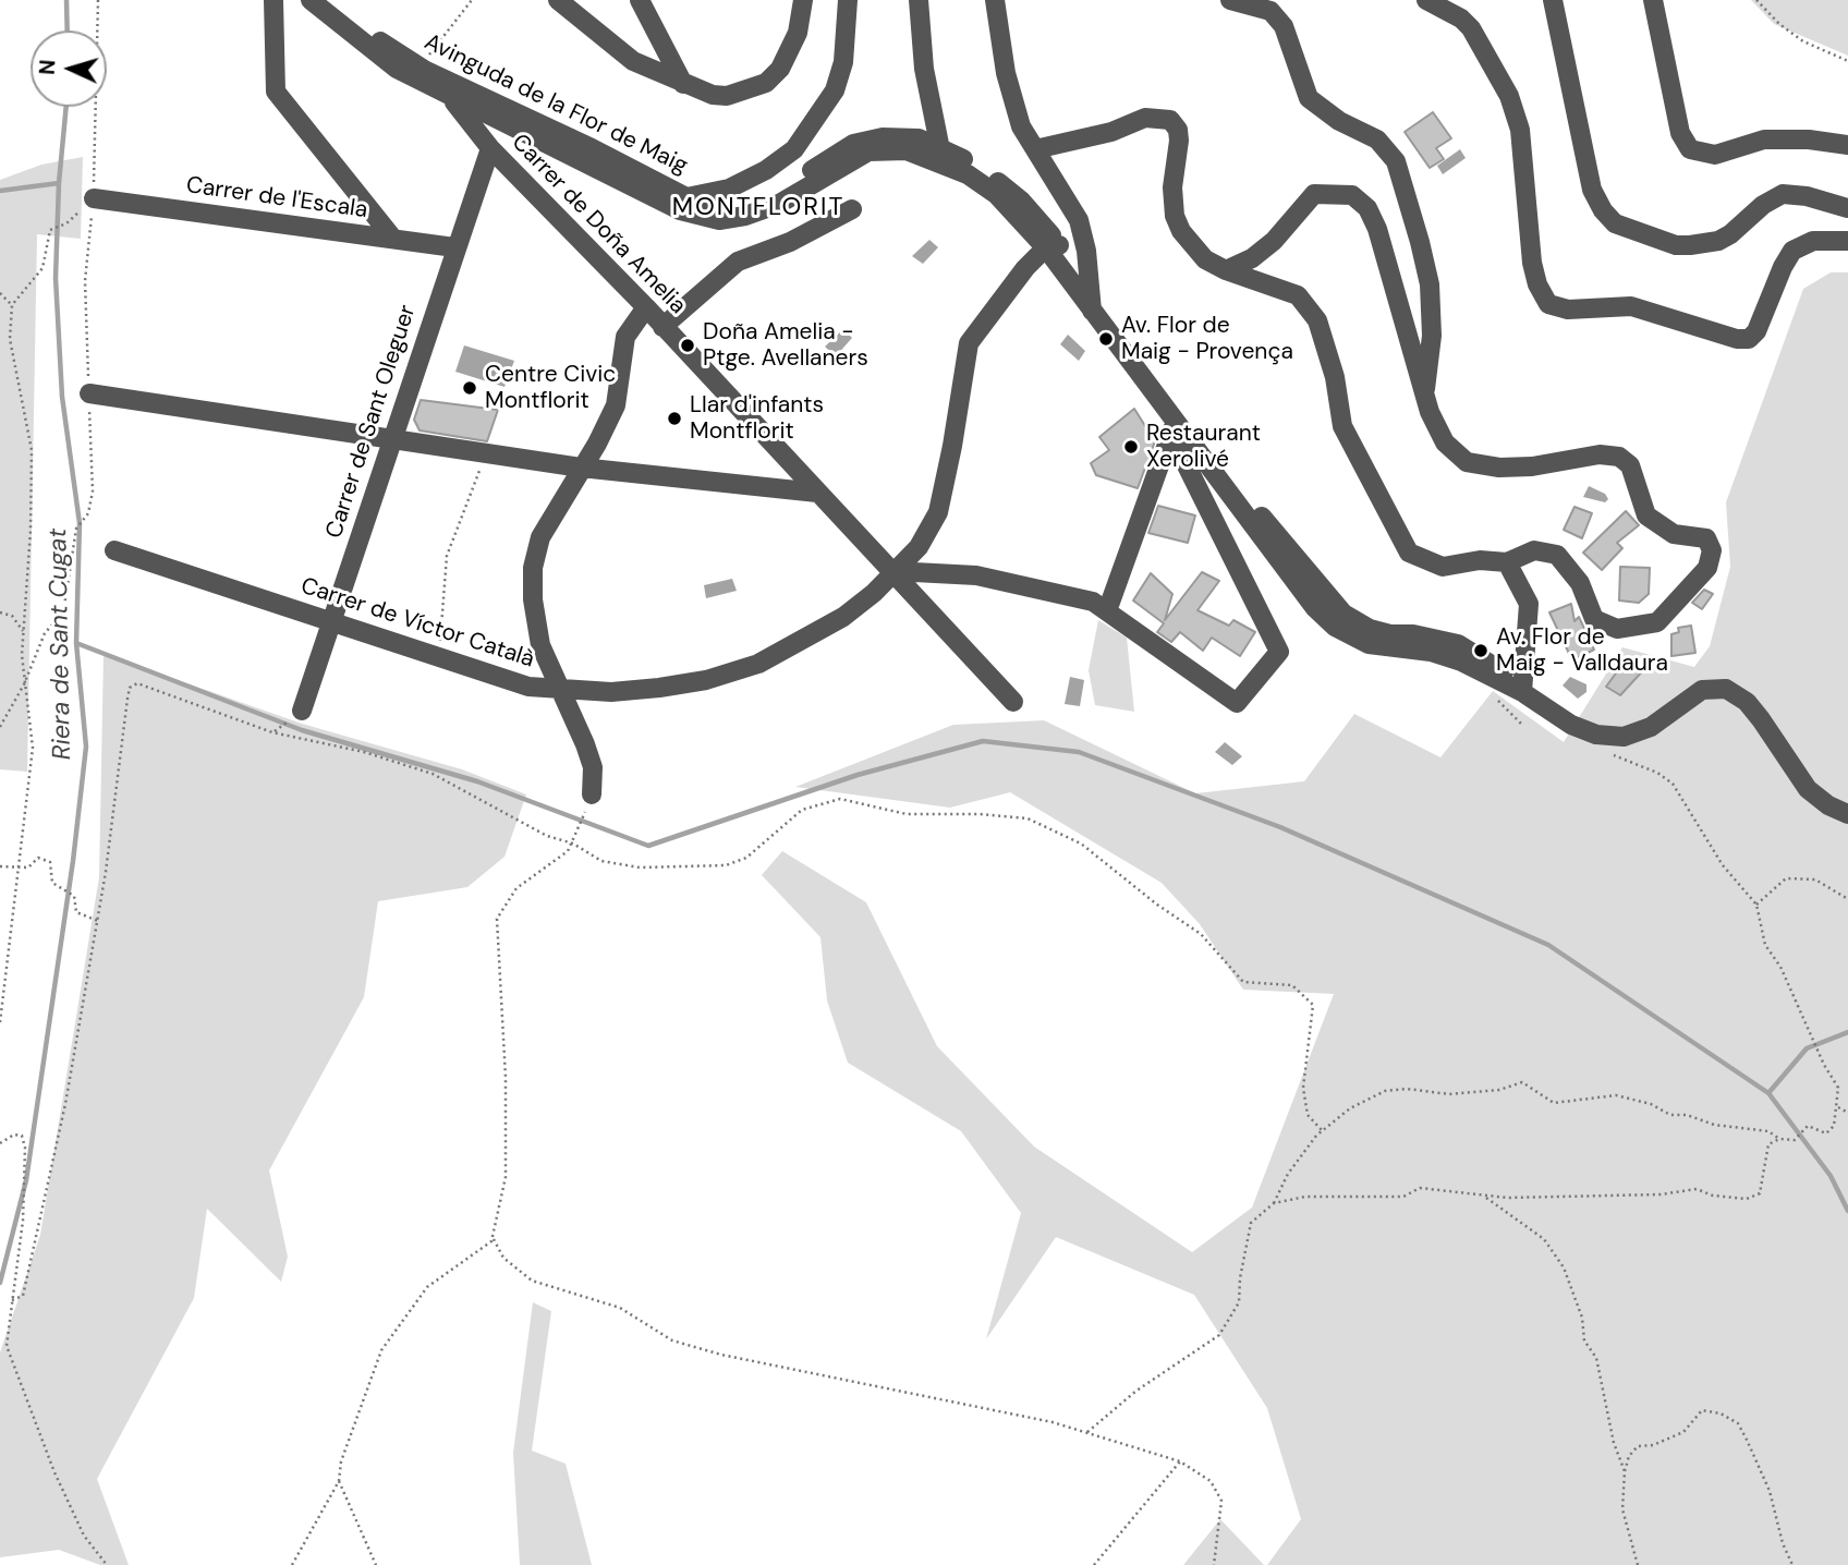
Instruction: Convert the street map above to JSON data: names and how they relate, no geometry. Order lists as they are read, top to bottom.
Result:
{
  "streets": {
    "street": [
      "Avinguda de la Flor de Maig",
      "Carrer de l'Escala",
      "Carrer de Doña Amelia",
      "Carrer de Sant Oleguer",
      "Carrer de Víctor Català"
    ]
  },
  "crossings": [
    ["Avinguda de la Flor de Maig", "Carrer de Doña Amelia"],
    ["Avinguda de la Flor de Maig", "Carrer de Víctor Català"],
    ["Carrer de l'Escala", "Carrer de Sant Oleguer"],
    ["Carrer de Doña Amelia", "Carrer de Sant Oleguer"],
    ["Carrer de Doña Amelia", "Carrer de Víctor Català"],
    ["Carrer de Sant Oleguer", "Carrer de Víctor Català"]
  ],
  "districts": ["MONTFLORIT"],
  "water": ["Riera de Sant Cugat"],
  "places": [
    "Av. Flor de Maig - Provença",
    "Doña Amelia - Ptge. Avellaners",
    "Centre Civic Montflorit",
    "Llar d'infants Montflorit",
    "Restaurant Xerolivé",
    "Av. Flor de Maig - Valldaura"
  ],
  "north": "left"
}
